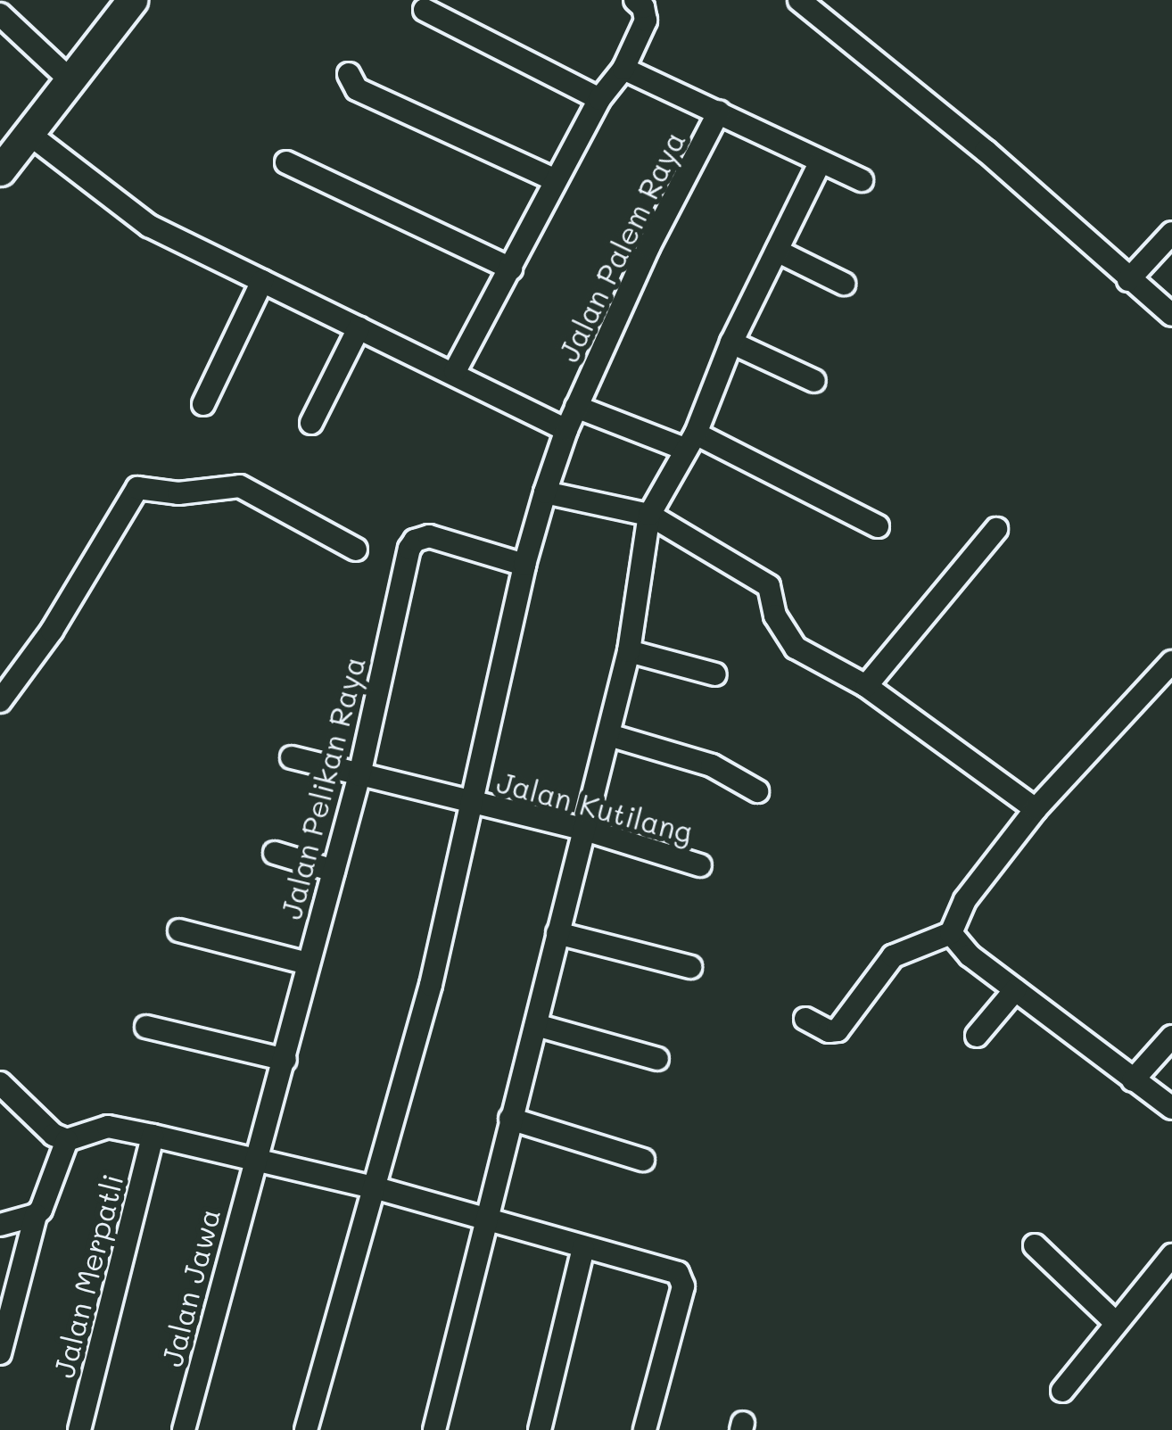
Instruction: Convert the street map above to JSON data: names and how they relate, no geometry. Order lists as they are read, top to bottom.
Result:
{
  "streets": {
    "street": [
      "Jalan Palem Raya",
      "Jalan Pelikan Raya",
      "Jalan Kutilang",
      "Jalan Merpatli",
      "Jalan Jawa"
    ]
  },
  "crossings": [
    ["Jalan Palem Raya", "Jalan Pelikan Raya"],
    ["Jalan Palem Raya", "Jalan Kutilang"],
    ["Jalan Pelikan Raya", "Jalan Kutilang"],
    ["Jalan Pelikan Raya", "Jalan Jawa"]
  ]
}
